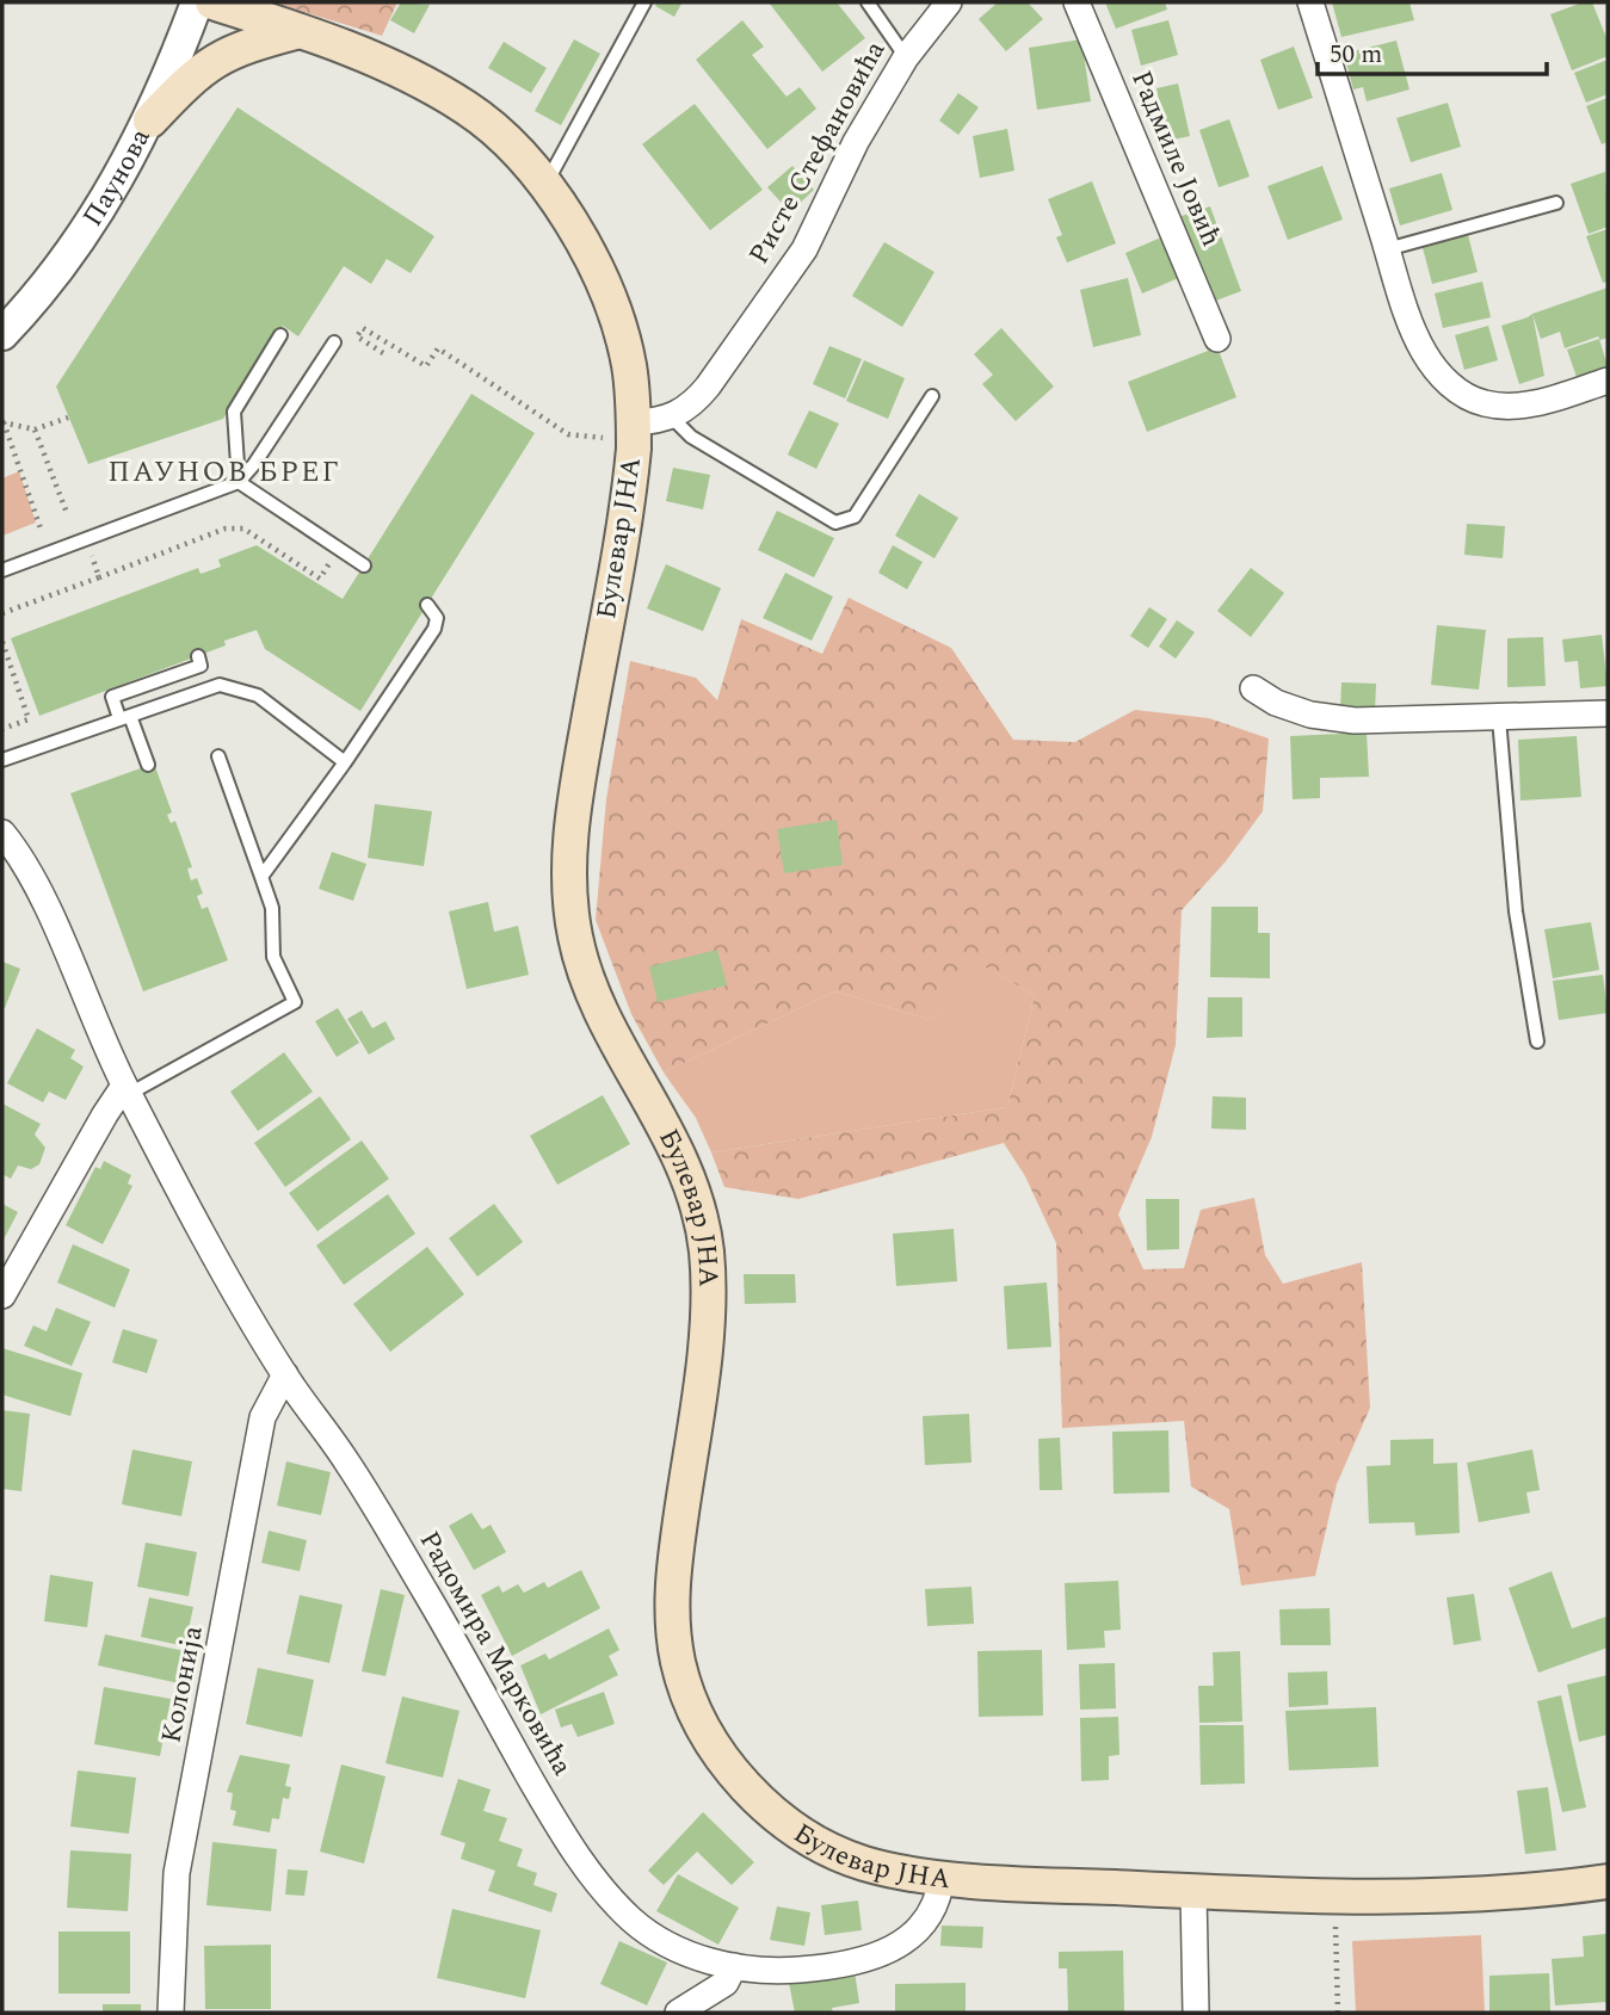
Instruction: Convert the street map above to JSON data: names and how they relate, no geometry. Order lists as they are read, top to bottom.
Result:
{
  "streets": {
    "main road": ["Булевар ЈНА"],
    "street": [
      "Ристе Стефановића",
      "Радмиле Јовић",
      "Паунова",
      "Радомира Марковића",
      "Колонија"
    ]
  },
  "crossings": [
    ["Булевар ЈНА", "Радомира Марковића"],
    ["Радомира Марковића", "Колонија"]
  ],
  "districts": ["ПАУНОВ БРЕГ"],
  "scale_bar": "50 m"
}
